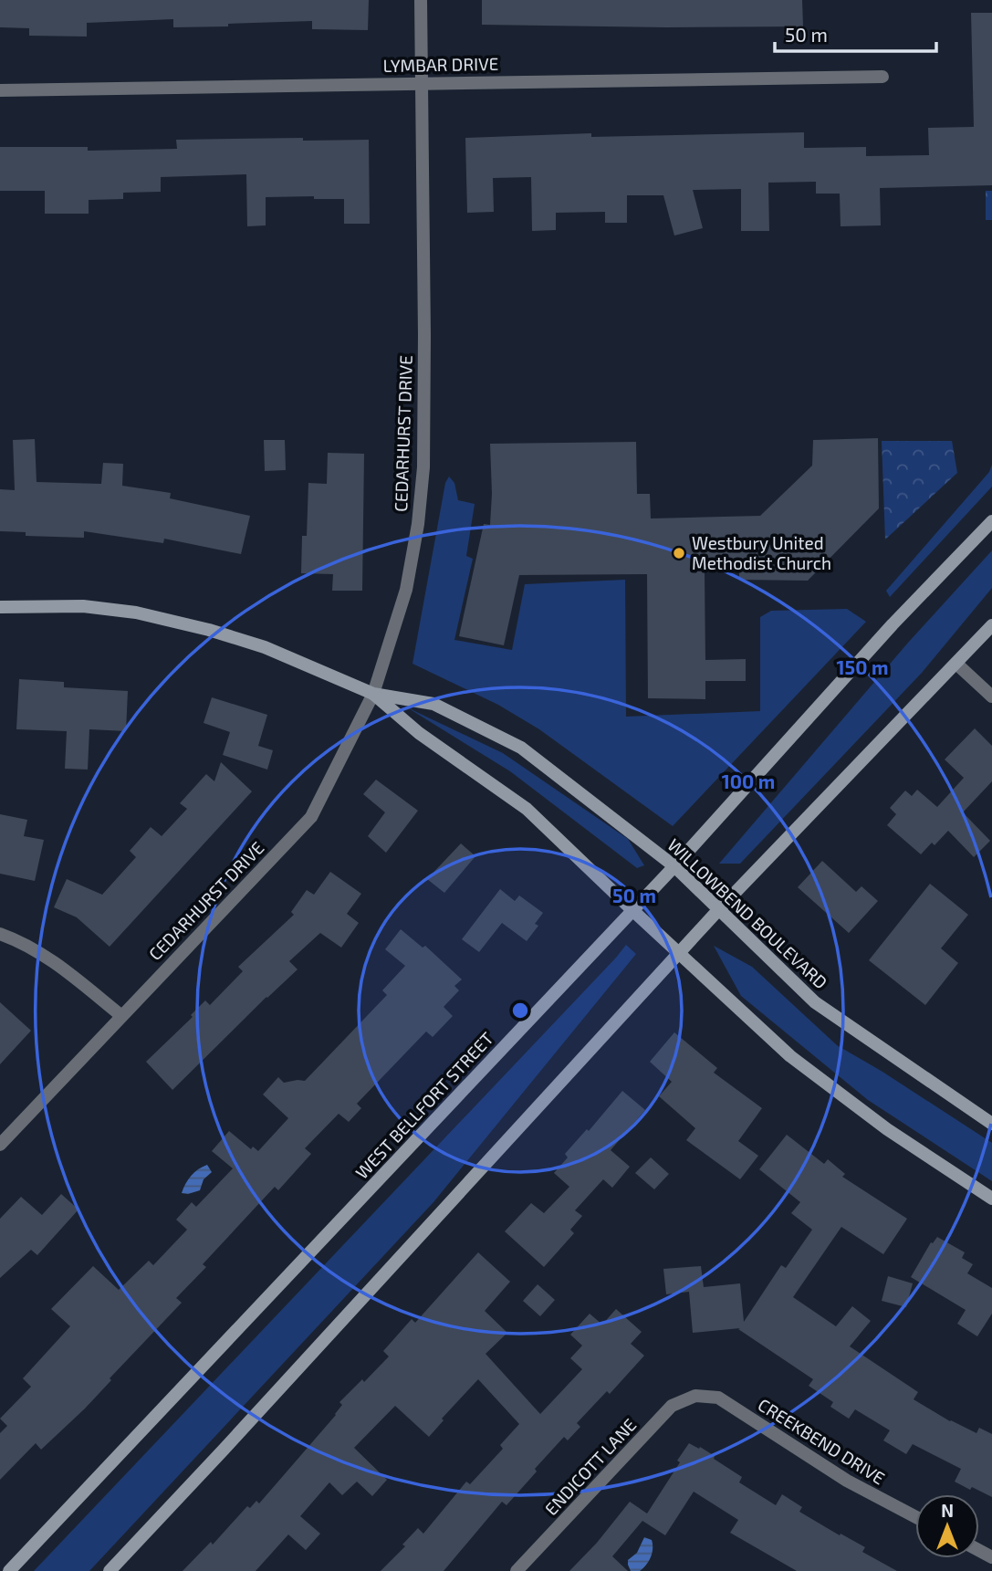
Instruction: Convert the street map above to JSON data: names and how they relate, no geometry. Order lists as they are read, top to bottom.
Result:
{
  "streets": {
    "main road": ["WILLOWBEND BOULEVARD", "WEST BELLFORT STREET"],
    "street": [
      "LYMBAR DRIVE",
      "CEDARHURST DRIVE",
      "CREEKBEND DRIVE",
      "ENDICOTT LANE"
    ]
  },
  "crossings": [
    ["LYMBAR DRIVE", "CEDARHURST DRIVE"],
    ["CEDARHURST DRIVE", "WILLOWBEND BOULEVARD"],
    ["WILLOWBEND BOULEVARD", "WEST BELLFORT STREET"],
    ["CREEKBEND DRIVE", "ENDICOTT LANE"]
  ],
  "places": ["Westbury United Methodist Church"],
  "scale_bar": "50 m",
  "north": "top",
  "rings": ["150 m", "100 m", "50 m"]
}
